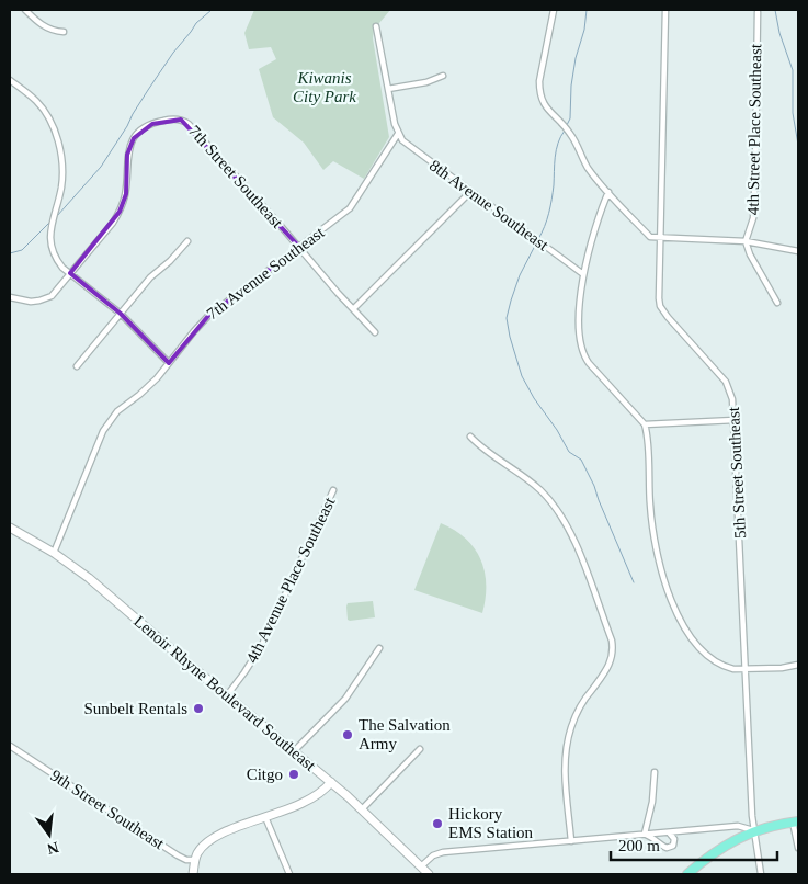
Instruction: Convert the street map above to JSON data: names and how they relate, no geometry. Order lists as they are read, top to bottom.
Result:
{
  "streets": {
    "main road": ["Lenoir Rhyne Boulevard Southeast"],
    "street": [
      "4th Street Place Southeast",
      "7th Street Southeast",
      "8th Avenue Southeast",
      "7th Avenue Southeast",
      "5th Street Southeast",
      "4th Avenue Place Southeast",
      "9th Street Southeast"
    ]
  },
  "crossings": [
    ["7th Street Southeast", "7th Avenue Southeast"],
    ["8th Avenue Southeast", "7th Avenue Southeast"],
    ["7th Avenue Southeast", "Lenoir Rhyne Boulevard Southeast"],
    ["4th Avenue Place Southeast", "Lenoir Rhyne Boulevard Southeast"]
  ],
  "parks": ["Kiwanis City Park"],
  "places": [
    "Sunbelt Rentals",
    "The Salvation Army",
    "Citgo",
    "Hickory EMS Station"
  ],
  "scale_bar": "200 m",
  "north": "bottom"
}
